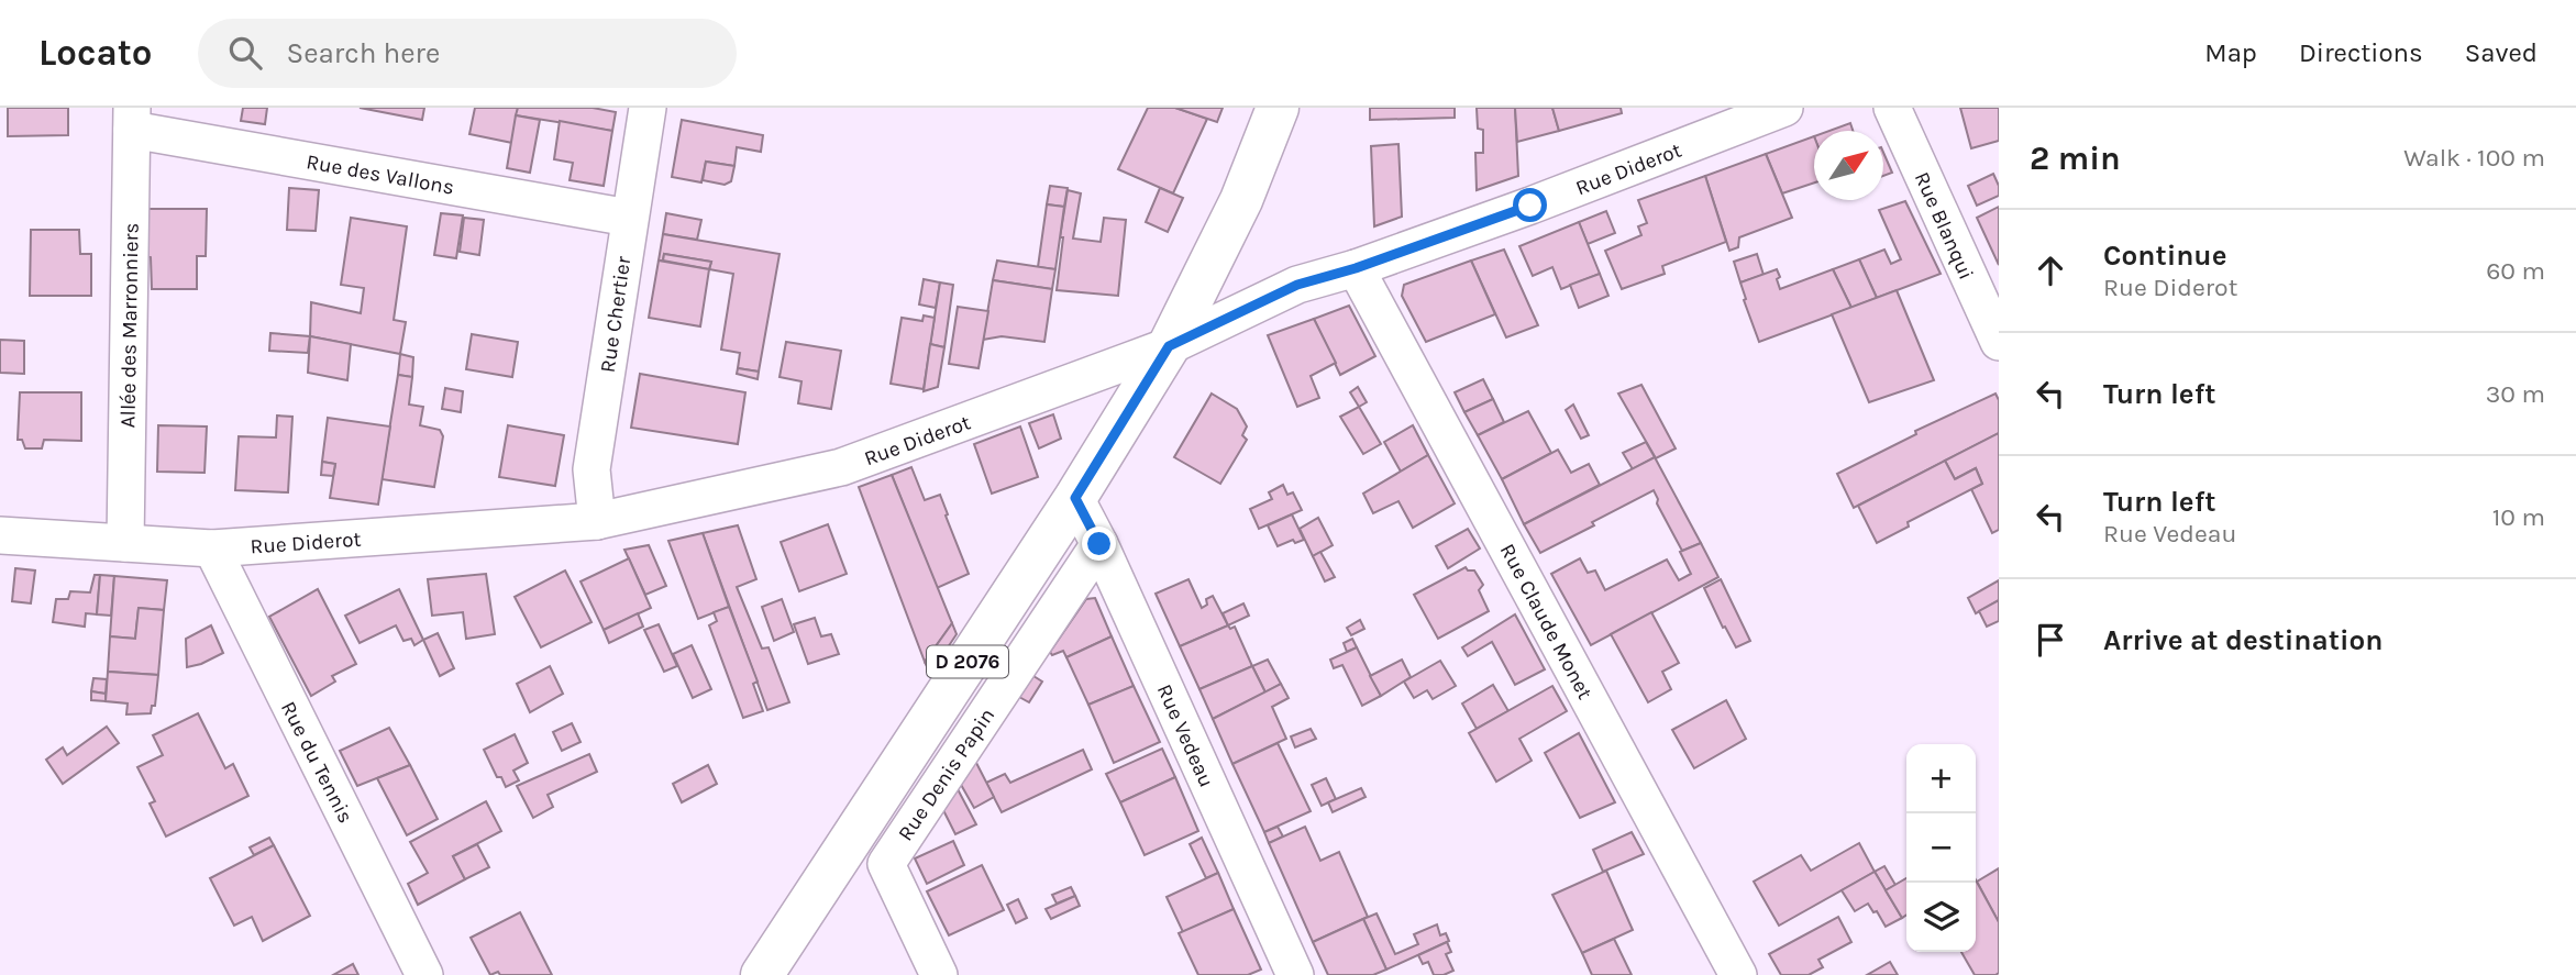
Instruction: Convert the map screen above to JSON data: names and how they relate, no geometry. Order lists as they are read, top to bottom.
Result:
{
  "streets": {
    "main road": ["D 2076"],
    "street": [
      "Rue Diderot",
      "Rue des Vallons",
      "Rue Blanqui",
      "Rue Chertier",
      "Allée des Marronniers",
      "Rue Claude Monet",
      "Rue Vedeau",
      "Rue du Tennis",
      "Rue Denis Papin"
    ]
  },
  "crossings": [
    ["Rue Diderot", "Rue Chertier"],
    ["Rue Diderot", "Allée des Marronniers"],
    ["Rue Diderot", "Rue Claude Monet"],
    ["Rue Diderot", "D 2076"],
    ["Rue Diderot", "Rue du Tennis"],
    ["Rue des Vallons", "Rue Chertier"],
    ["Rue des Vallons", "Allée des Marronniers"],
    ["D 2076", "Rue Vedeau"],
    ["Rue Vedeau", "Rue Denis Papin"]
  ],
  "north": "top right",
  "page": {
    "header": "Locato",
    "search": "Search here",
    "nav": ["Map", "Directions", "Saved"],
    "heading": ["2 min", "Walk · 100 m"],
    "list": [
      ["Continue", "Rue Diderot", "60 m"],
      ["Turn left", "30 m"],
      ["Turn left", "Rue Vedeau", "10 m"],
      "Arrive at destination"
    ],
    "map_buttons": ["+", "−"]
  }
}
